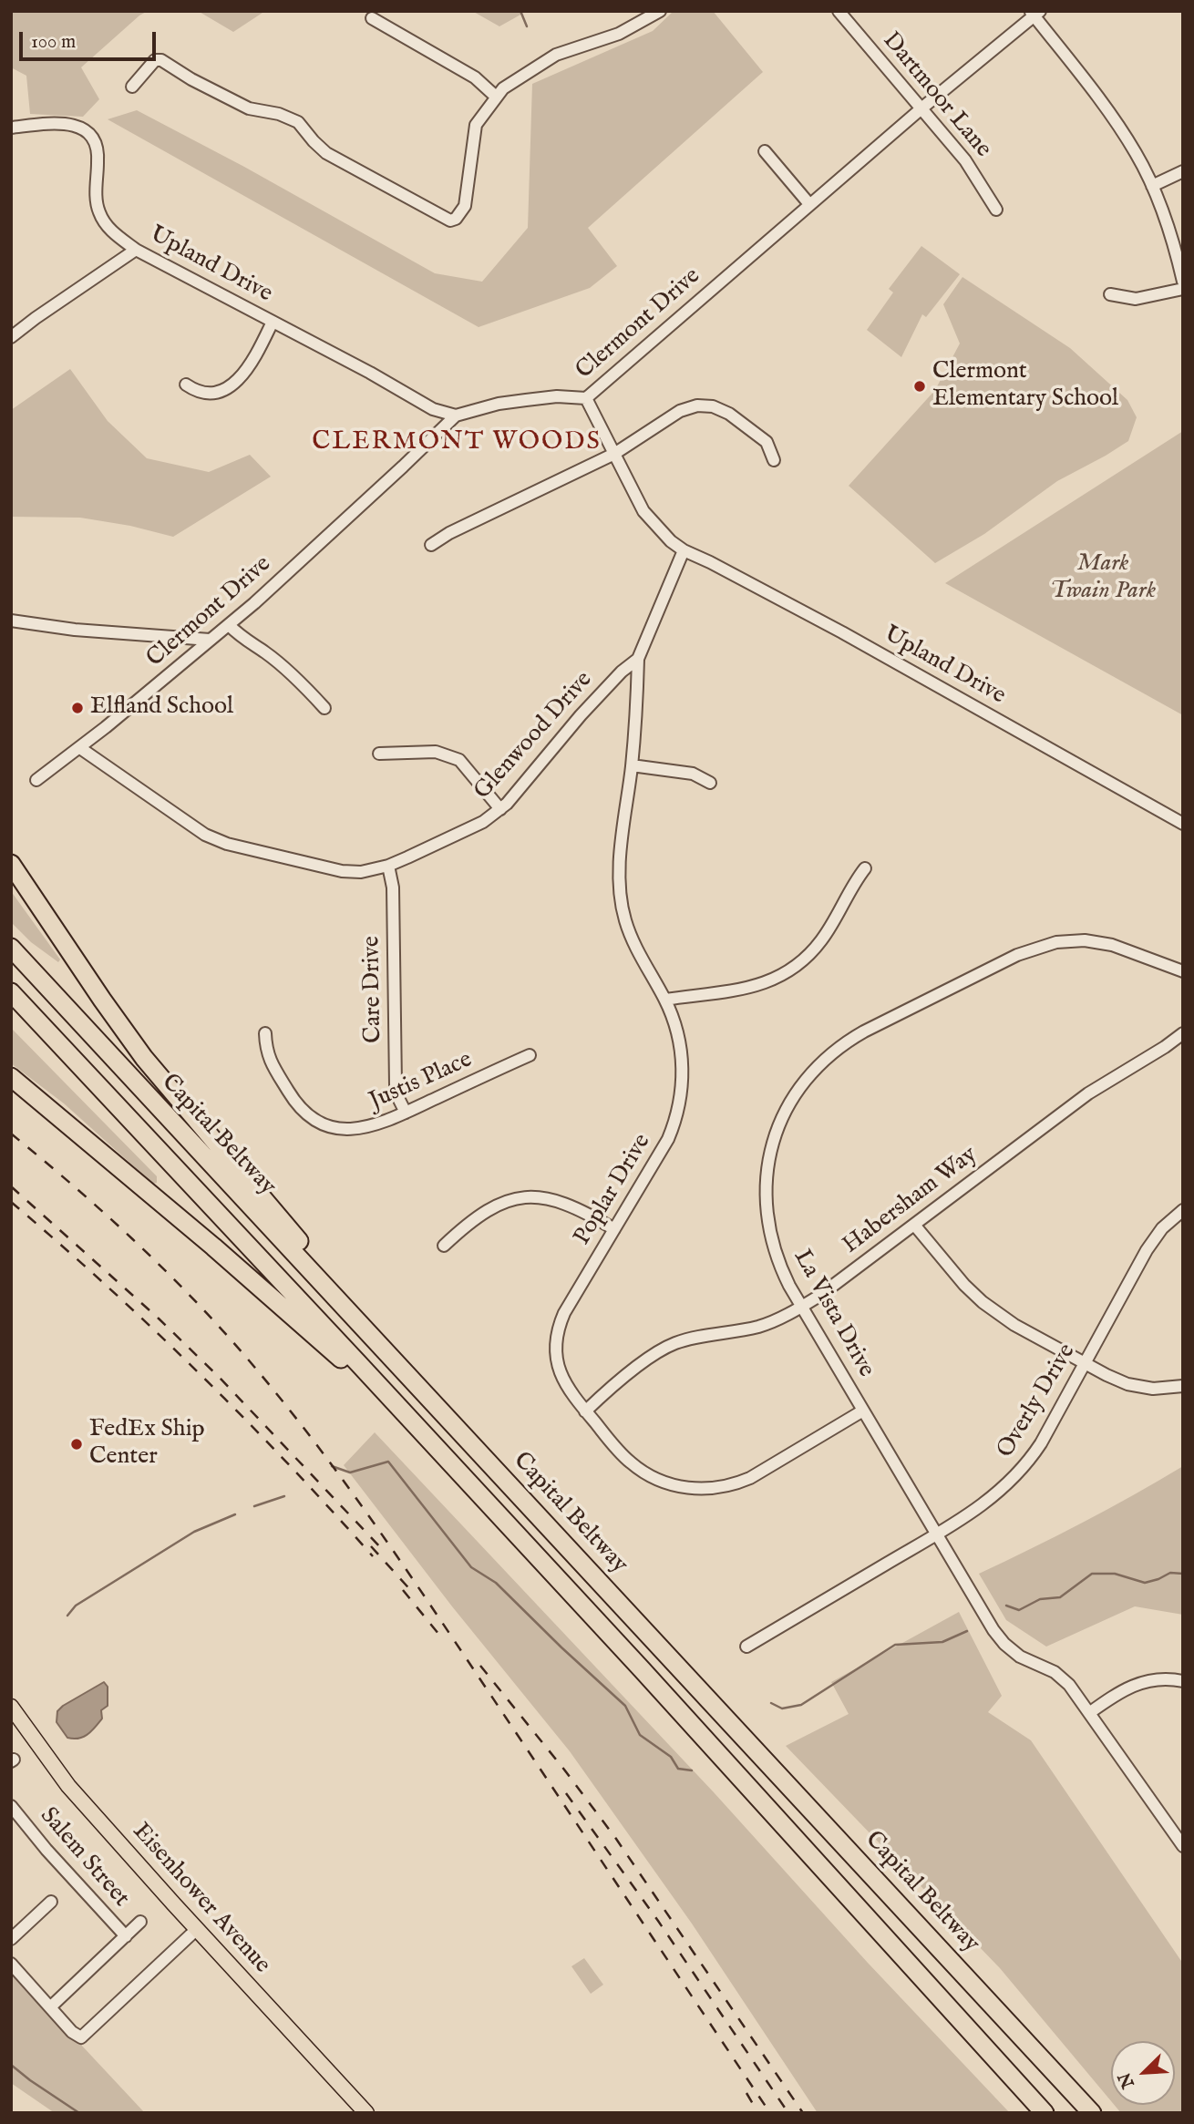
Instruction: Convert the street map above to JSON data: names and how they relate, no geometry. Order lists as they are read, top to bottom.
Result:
{
  "streets": {
    "highway": ["Capital Beltway"],
    "main road": ["Eisenhower Avenue"],
    "street": [
      "Dartmoor Lane",
      "Upland Drive",
      "Clermont Drive",
      "Glenwood Drive",
      "Care Drive",
      "Justis Place",
      "Poplar Drive",
      "Habersham Way",
      "La Vista Drive",
      "Overly Drive",
      "Salem Street"
    ]
  },
  "crossings": [
    ["Dartmoor Lane", "Clermont Drive"],
    ["Upland Drive", "Clermont Drive"],
    ["Upland Drive", "Glenwood Drive"],
    ["Clermont Drive", "Glenwood Drive"],
    ["Glenwood Drive", "Care Drive"],
    ["Glenwood Drive", "Poplar Drive"],
    ["Care Drive", "Justis Place"],
    ["Poplar Drive", "Habersham Way"],
    ["Poplar Drive", "La Vista Drive"],
    ["Habersham Way", "La Vista Drive"],
    ["La Vista Drive", "Overly Drive"]
  ],
  "districts": ["CLERMONT WOODS"],
  "parks": ["Mark Twain Park"],
  "places": ["Clermont Elementary School", "Elfland School", "FedEx Ship Center"],
  "scale_bar": "100 m",
  "north": "bottom left"
}
